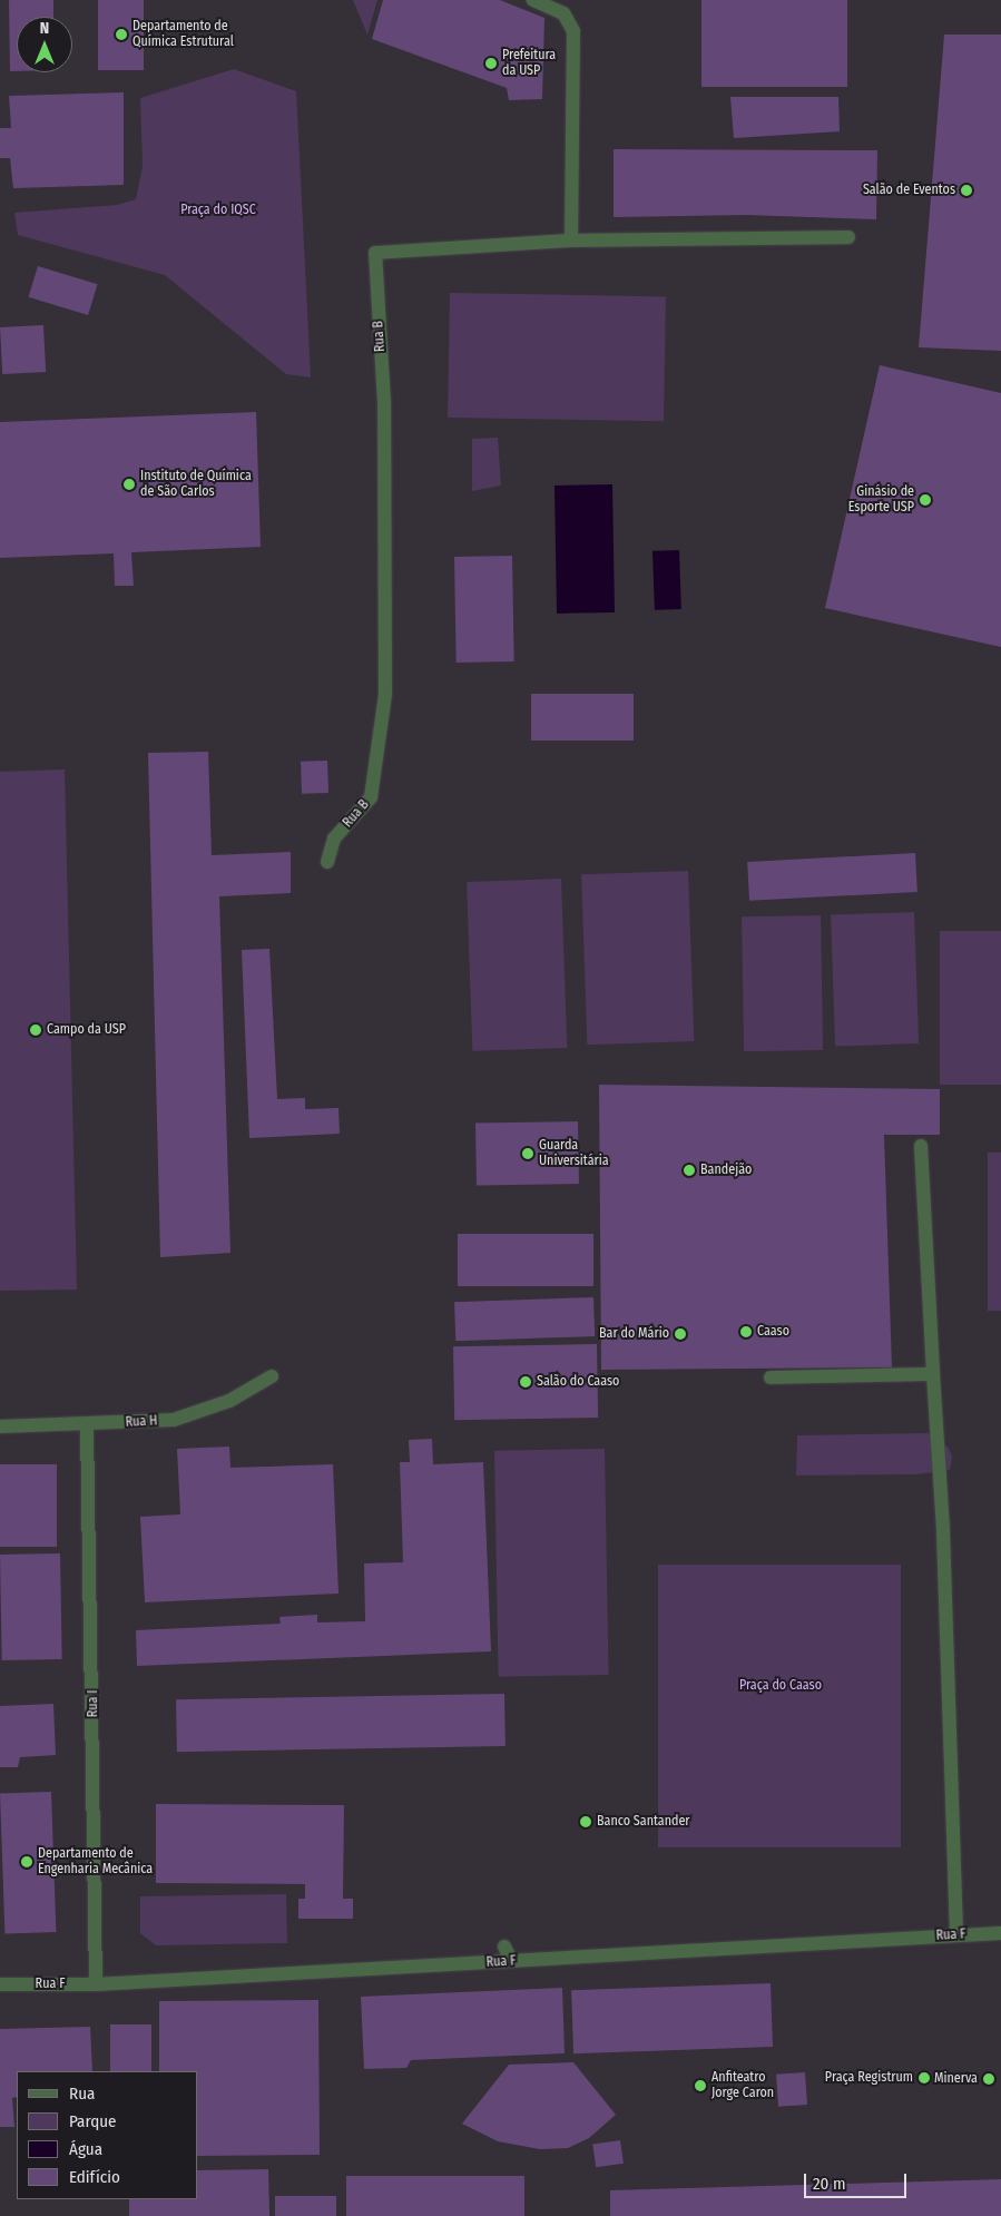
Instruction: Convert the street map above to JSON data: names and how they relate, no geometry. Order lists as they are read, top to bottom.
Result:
{
  "streets": {
    "street": [
      "Rua B",
      "Rua H",
      "Rua I",
      "Rua F"
    ]
  },
  "crossings": [
    ["Rua H", "Rua I"],
    ["Rua I", "Rua F"]
  ],
  "parks": ["Praça do IQSC", "Praça do Caaso"],
  "places": [
    "Departamento de Química Estrutural",
    "Prefeitura da USP",
    "Salão de Eventos",
    "Instituto de Química de São Carlos",
    "Ginásio de Esporte USP",
    "Campo da USP",
    "Guarda Universitária",
    "Bandejão",
    "Caaso",
    "Bar do Mário",
    "Salão do Caaso",
    "Banco Santander",
    "Departamento de Engenharia Mecânica",
    "Praça Registrum",
    "Minerva",
    "Anfiteatro Jorge Caron"
  ],
  "legend": [
    "Rua",
    "Parque",
    "Água",
    "Edifício"
  ],
  "scale_bar": "20 m",
  "north": "top"
}
